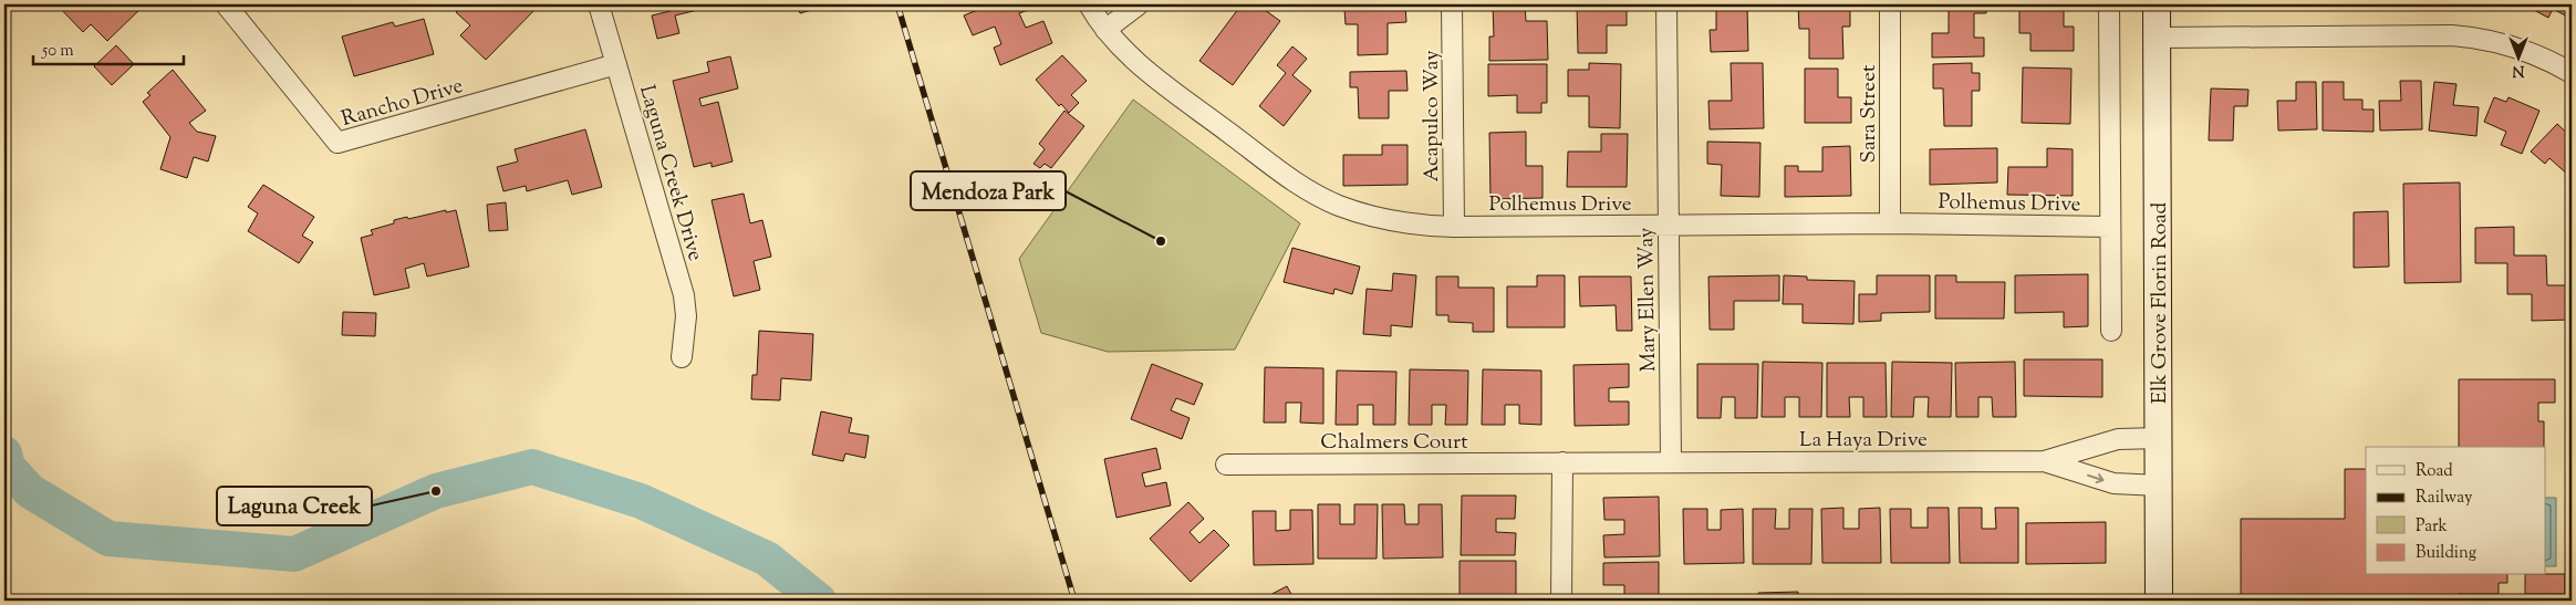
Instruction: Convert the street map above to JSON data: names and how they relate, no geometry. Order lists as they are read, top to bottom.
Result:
{
  "streets": {
    "main road": ["Elk Grove Florin Road"],
    "street": [
      "Rancho Drive",
      "Sara Street",
      "Acapulco Way",
      "Laguna Creek Drive",
      "Polhemus Drive",
      "Mary Ellen Way",
      "La Haya Drive",
      "Chalmers Court"
    ]
  },
  "crossings": [
    ["Rancho Drive", "Laguna Creek Drive"],
    ["Sara Street", "Polhemus Drive"],
    ["Acapulco Way", "Polhemus Drive"],
    ["Polhemus Drive", "Mary Ellen Way"],
    ["Mary Ellen Way", "La Haya Drive"],
    ["Elk Grove Florin Road", "La Haya Drive"],
    ["La Haya Drive", "Chalmers Court"]
  ],
  "places": ["Mendoza Park", "Laguna Creek"],
  "legend": [
    "Road",
    "Railway",
    "Park",
    "Building"
  ],
  "scale_bar": "50 m",
  "north": "bottom"
}
